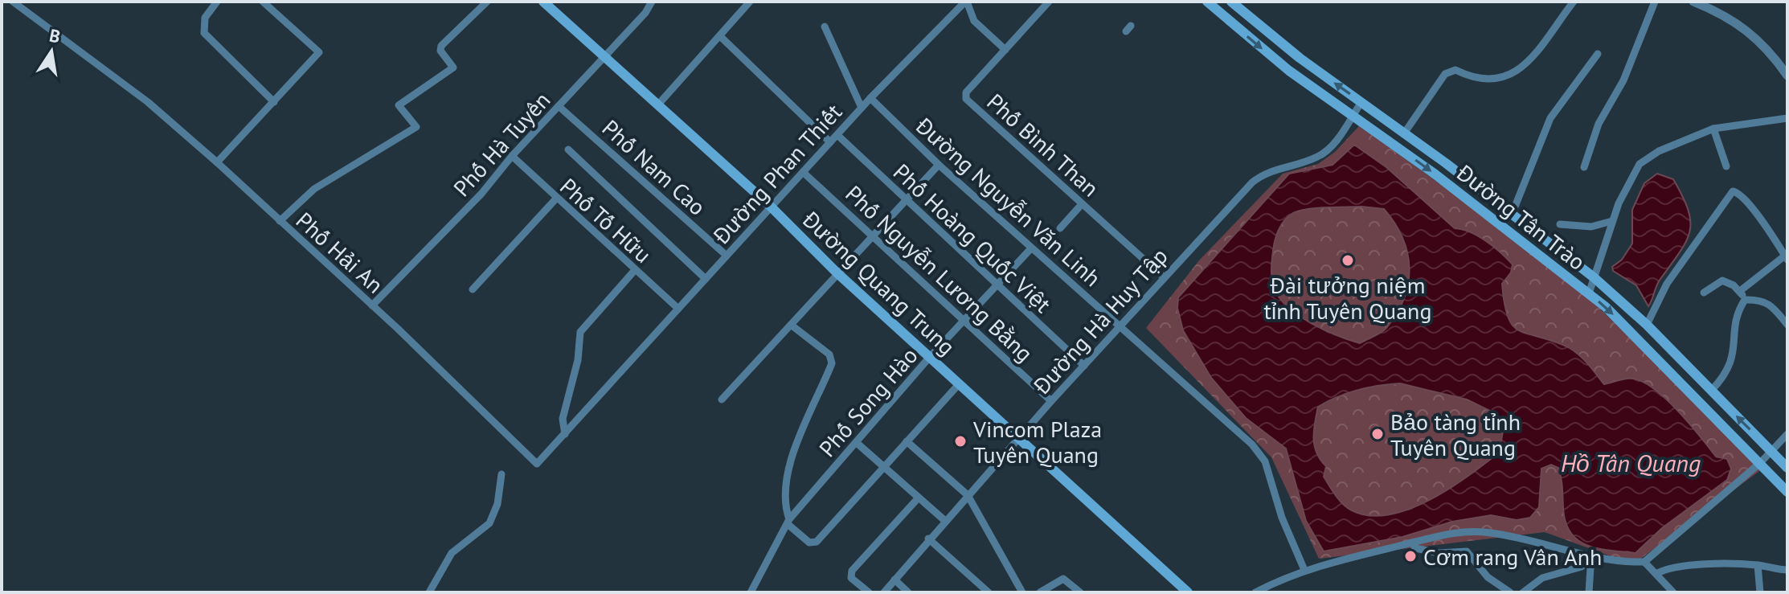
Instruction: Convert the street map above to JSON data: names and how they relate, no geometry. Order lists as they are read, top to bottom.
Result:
{
  "streets": {
    "main road": ["Đường Tân Trào", "Đường Quang Trung"],
    "street": [
      "Phố Hà Tuyên",
      "Phố Bình Than",
      "Phố Nam Cao",
      "Đường Phan Thiết",
      "Đường Nguyễn Văn Linh",
      "Phố Tố Hữu",
      "Phố Hoàng Quốc Việt",
      "Phố Hải An",
      "Phố Nguyễn Lương Bằng",
      "Đường Hà Huy Tập",
      "Phố Song Hào"
    ]
  },
  "crossings": [
    ["Phố Hà Tuyên", "Phố Nam Cao"],
    ["Phố Hà Tuyên", "Phố Tố Hữu"],
    ["Phố Hà Tuyên", "Phố Hải An"],
    ["Phố Hà Tuyên", "Đường Quang Trung"],
    ["Phố Bình Than", "Đường Hà Huy Tập"],
    ["Phố Nam Cao", "Đường Phan Thiết"],
    ["Đường Phan Thiết", "Đường Nguyễn Văn Linh"],
    ["Đường Phan Thiết", "Phố Tố Hữu"],
    ["Đường Phan Thiết", "Phố Hoàng Quốc Việt"],
    ["Đường Phan Thiết", "Phố Hải An"],
    ["Đường Phan Thiết", "Phố Nguyễn Lương Bằng"],
    ["Đường Phan Thiết", "Đường Quang Trung"],
    ["Đường Nguyễn Văn Linh", "Đường Hà Huy Tập"],
    ["Đường Nguyễn Văn Linh", "Phố Song Hào"],
    ["Đường Tân Trào", "Đường Hà Huy Tập"],
    ["Phố Hoàng Quốc Việt", "Đường Hà Huy Tập"],
    ["Phố Hoàng Quốc Việt", "Phố Song Hào"],
    ["Phố Nguyễn Lương Bằng", "Đường Hà Huy Tập"],
    ["Phố Nguyễn Lương Bằng", "Phố Song Hào"],
    ["Đường Quang Trung", "Đường Hà Huy Tập"],
    ["Đường Quang Trung", "Phố Song Hào"]
  ],
  "water": ["Hồ Tân Quang"],
  "places": [
    "Đài tưởng niệm tỉnh Tuyên Quang",
    "Bảo tàng tỉnh Tuyên Quang",
    "Vincom Plaza Tuyên Quang",
    "Cơm rang Vân Anh"
  ],
  "north": "top"
}
